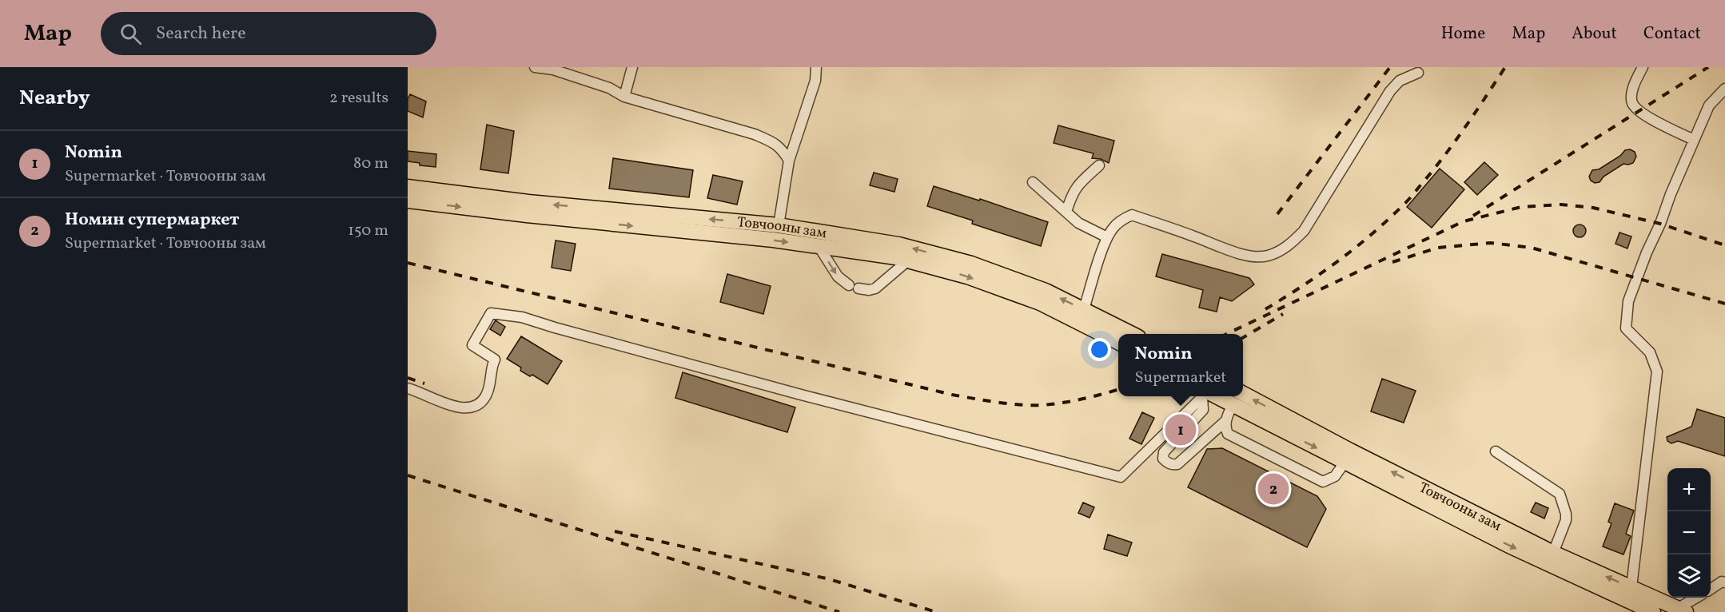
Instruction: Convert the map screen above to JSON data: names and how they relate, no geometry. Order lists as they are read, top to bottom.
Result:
{
  "streets": {
    "highway": ["Товчооны зам"]
  },
  "page": {
    "header": "Map",
    "search": "Search here",
    "nav": [
      "Home",
      "Map",
      "About",
      "Contact"
    ],
    "heading": ["Nearby", "2 results"],
    "list": [
      {
        "mark": "1",
        "name": "Nomin",
        "note": "Supermarket · Товчооны зам",
        "value": "80 m"
      },
      {
        "mark": "2",
        "name": "Номин супермаркет",
        "note": "Supermarket · Товчооны зам",
        "value": "150 m"
      }
    ],
    "popup": ["Nomin", "Supermarket"],
    "pins": ["1", "2"],
    "map_buttons": ["+", "−"]
  }
}
